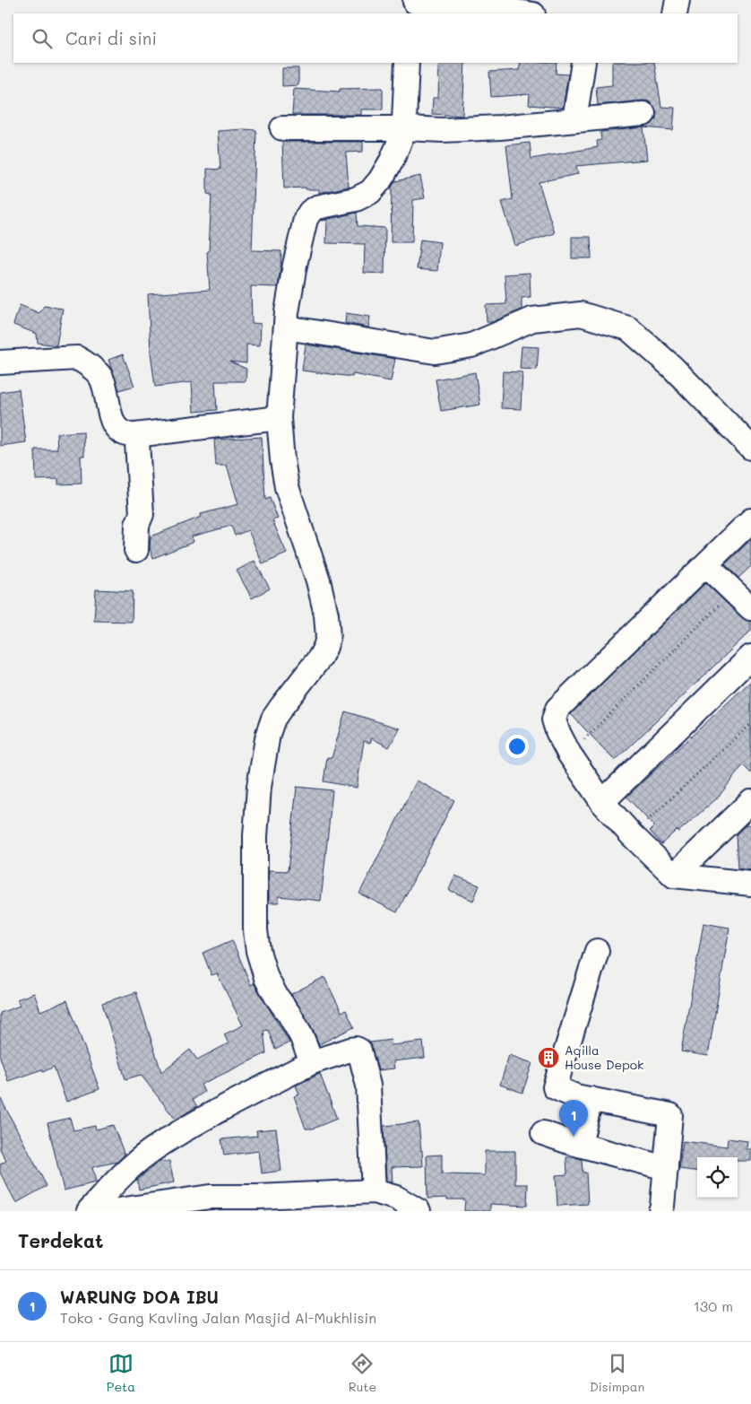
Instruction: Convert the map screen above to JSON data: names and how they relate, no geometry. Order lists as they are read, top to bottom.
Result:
{
  "places": {
    "building": ["Aqilla House Depok"]
  },
  "page": {
    "search": "Cari di sini",
    "pins": "1",
    "heading": "Terdekat",
    "list": [
      {
        "mark": "1",
        "name": "WARUNG DOA IBU",
        "note": "Toko · Gang Kavling Jalan Masjid Al-Mukhlisin",
        "value": "130 m"
      }
    ],
    "nav": ["Peta", "Rute", "Disimpan"]
  }
}
